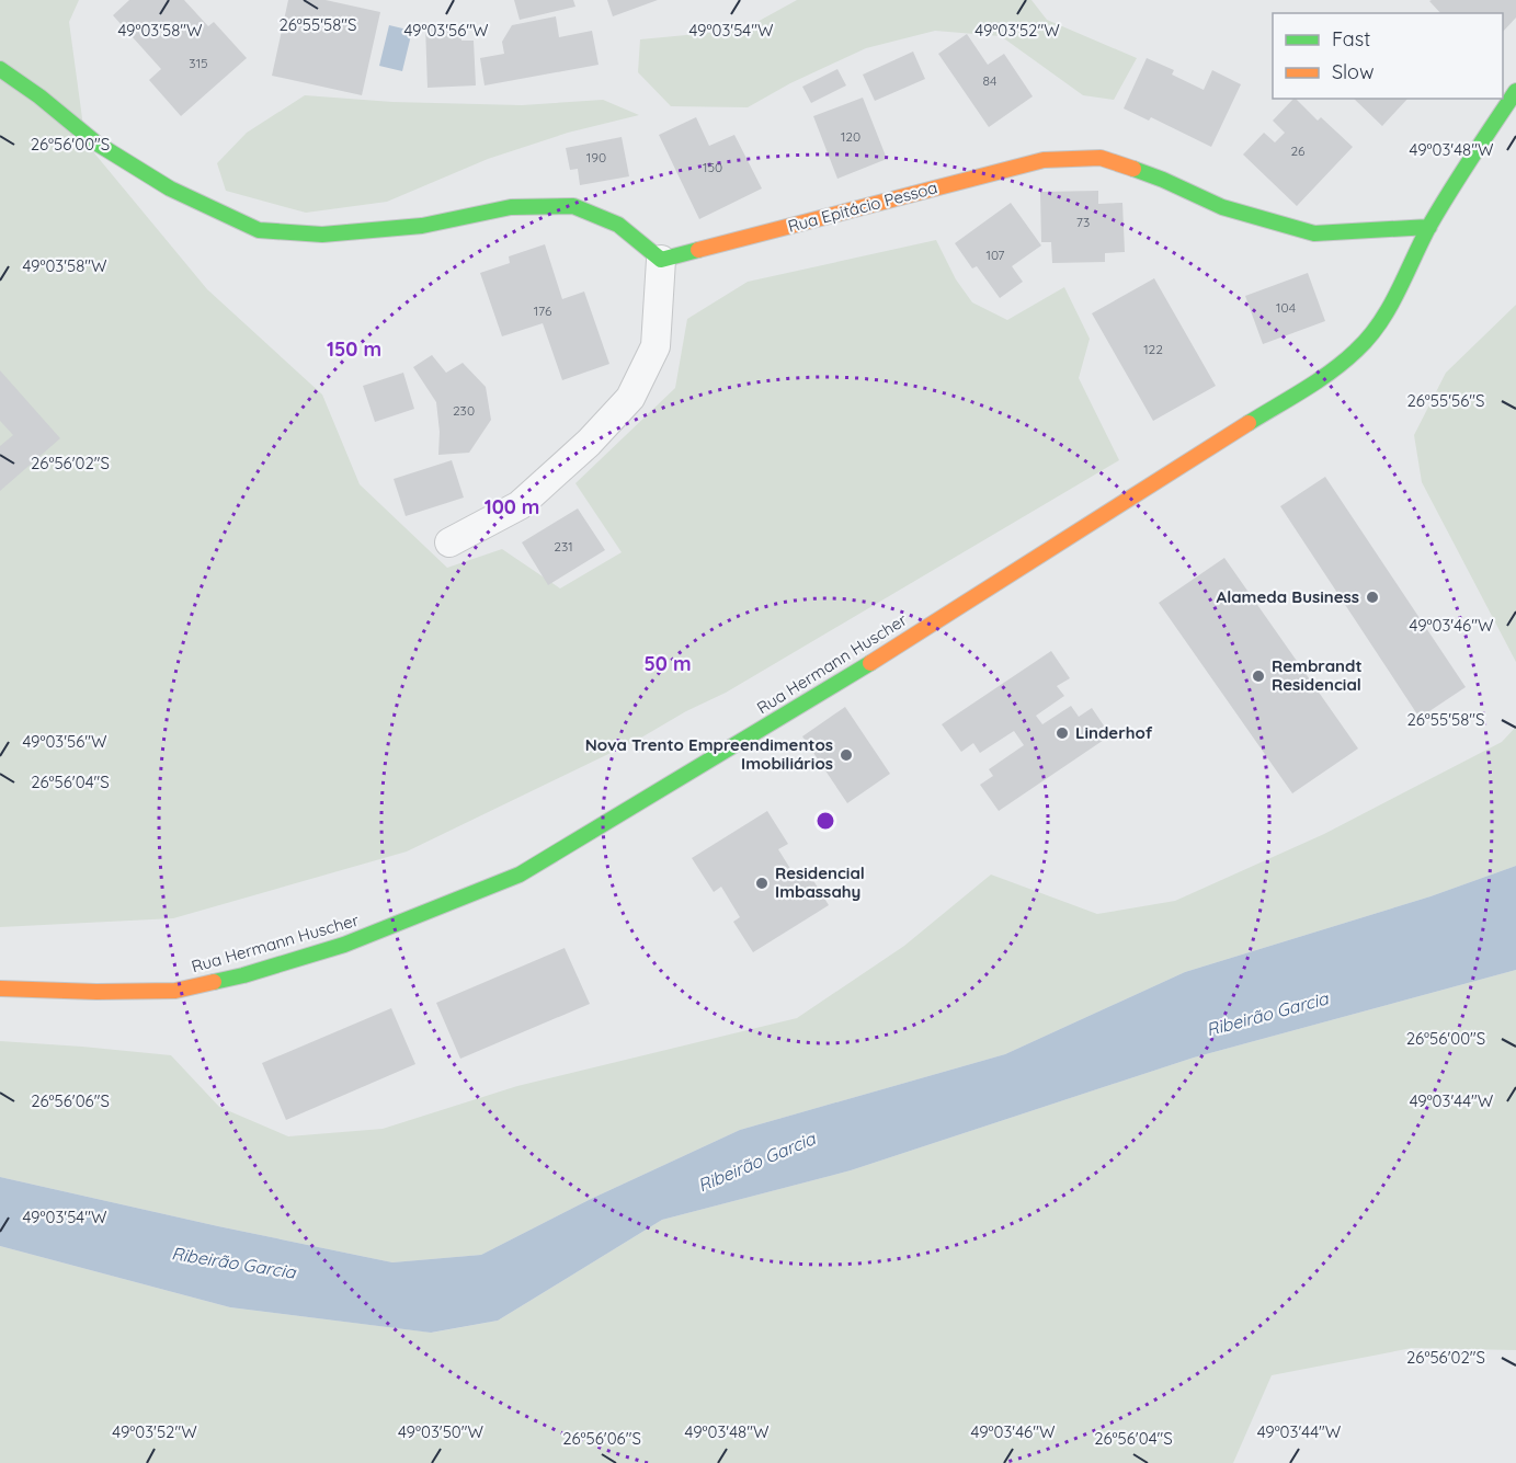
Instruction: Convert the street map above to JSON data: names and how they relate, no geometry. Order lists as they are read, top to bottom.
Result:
{
  "streets": {
    "main road": ["Rua Epitácio Pessoa", "Rua Hermann Huscher"]
  },
  "crossings": [
    ["Rua Epitácio Pessoa", "Rua Hermann Huscher"]
  ],
  "water": ["Ribeirão Garcia"],
  "places": [
    "Alameda Business",
    "Rembrandt Residencial",
    "Linderhof",
    "Nova Trento Empreendimentos Imobiliários",
    "Residencial Imbassahy"
  ],
  "house_numbers": [
    "315",
    "84",
    "120",
    "26",
    "190",
    "150",
    "73",
    "107",
    "104",
    "176",
    "122",
    "230",
    "231"
  ],
  "legend": ["Fast", "Slow"],
  "coordinates": [
    "26°55'58\"S",
    "49°03'58\"W",
    "49°03'56\"W",
    "49°03'54\"W",
    "49°03'52\"W",
    "26°56'00\"S",
    "49°03'48\"W",
    "26°55'56\"S",
    "26°56'02\"S",
    "49°03'46\"W",
    "26°56'04\"S",
    "49°03'44\"W",
    "26°56'06\"S",
    "49°03'50\"W"
  ],
  "rings": ["150 m", "100 m", "50 m"]
}
